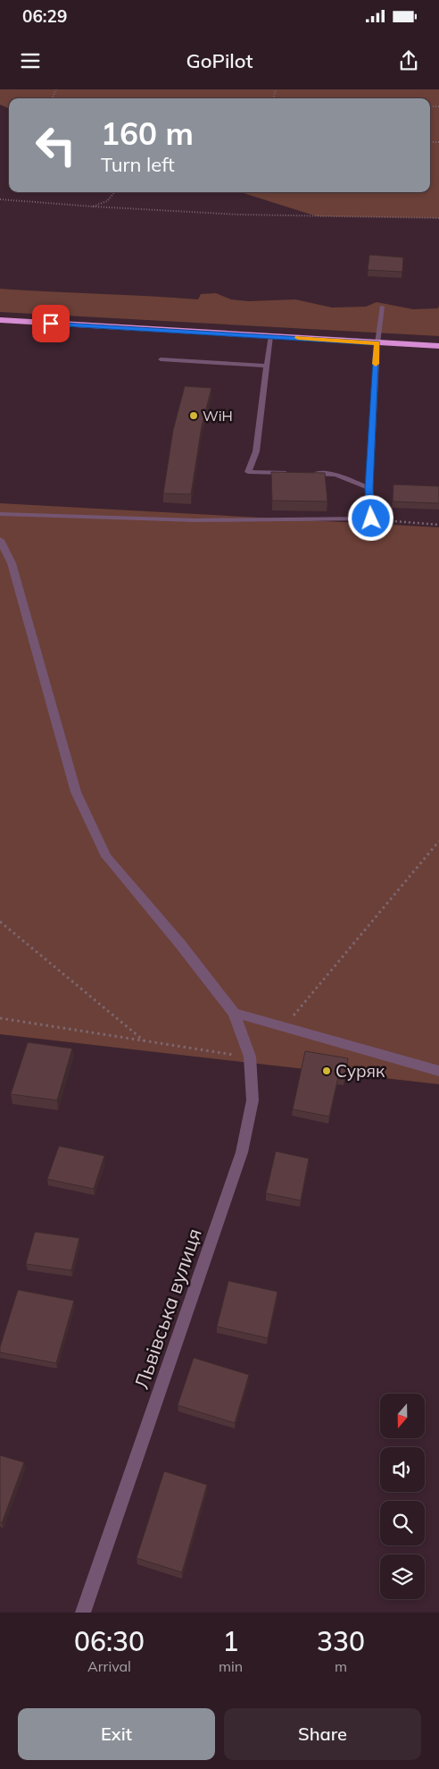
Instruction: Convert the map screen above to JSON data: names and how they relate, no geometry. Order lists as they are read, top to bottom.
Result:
{
  "streets": {
    "street": ["Львівська вулиця"]
  },
  "places": ["WiH", "Суряк"],
  "north": "bottom",
  "page": {
    "status": "06:29",
    "header": "GoPilot",
    "turn": ["160 m", "Turn left"],
    "eta": [
      "06:30",
      "Arrival",
      "1",
      "min",
      "330",
      "m"
    ],
    "buttons": ["Exit", "Share"]
  }
}
